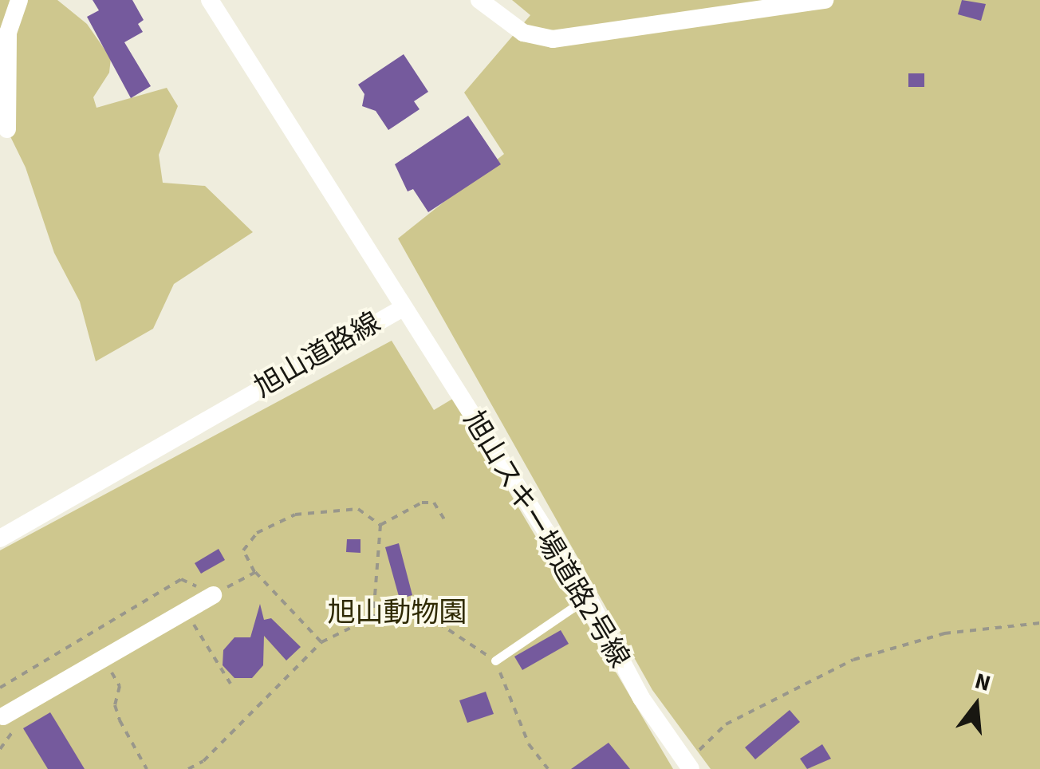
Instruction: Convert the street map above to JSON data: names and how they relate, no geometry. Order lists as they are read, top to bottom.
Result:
{
  "streets": {
    "street": ["旭山道路線", "旭山スキー場道路2号線"]
  },
  "crossings": [
    ["旭山道路線", "旭山スキー場道路2号線"]
  ],
  "parks": ["旭山動物園"],
  "north": "top"
}
